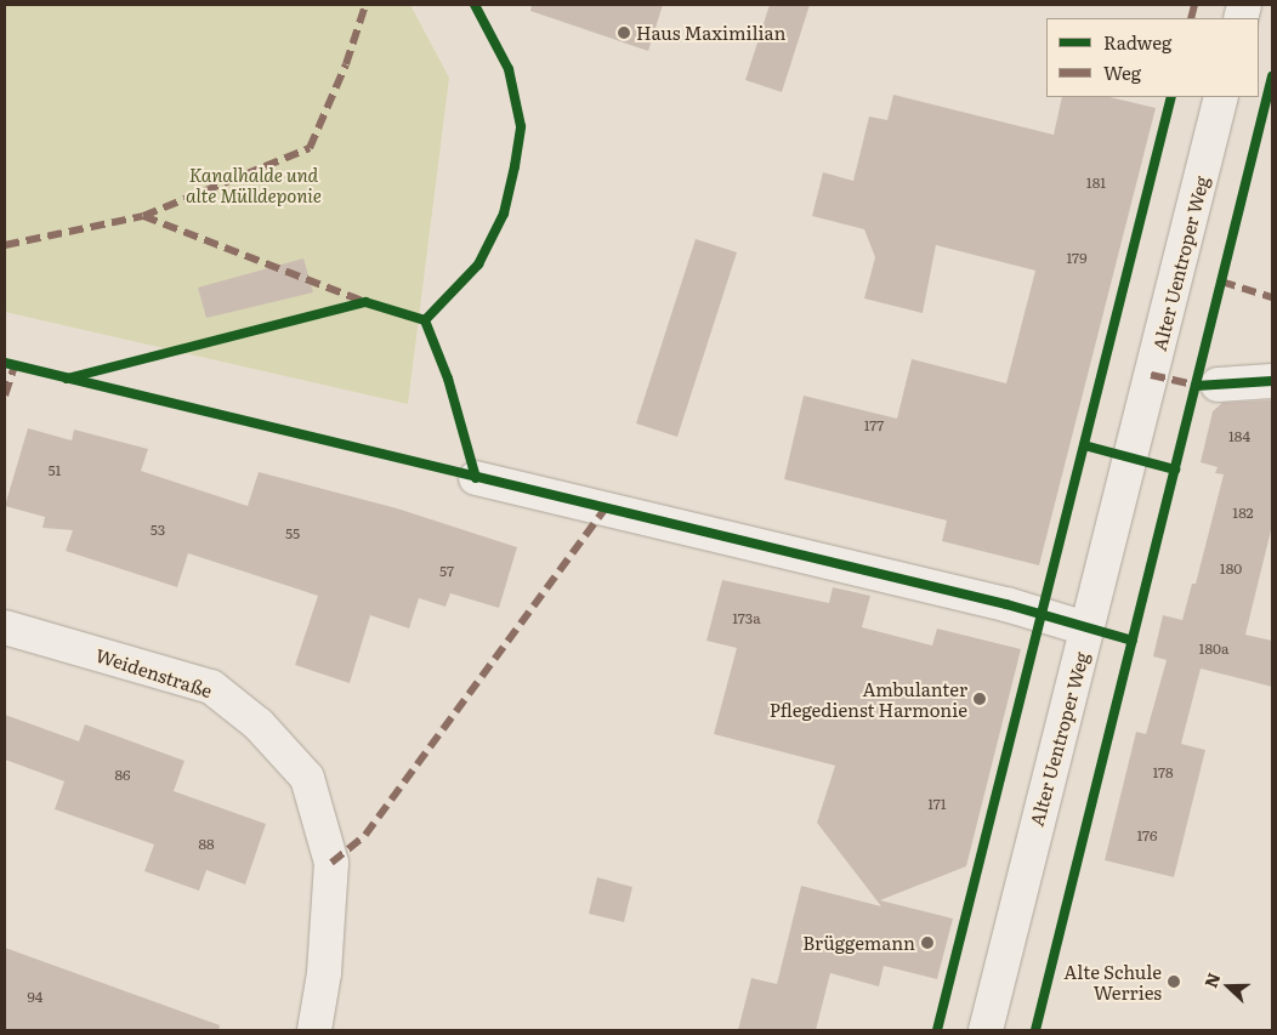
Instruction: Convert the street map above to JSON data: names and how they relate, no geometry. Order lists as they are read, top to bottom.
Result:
{
  "streets": {
    "street": ["Alter Uentroper Weg", "Weidenstraße"]
  },
  "parks": ["Kanalhalde und alte Mülldeponie"],
  "places": [
    "Haus Maximilian",
    "Ambulanter Pflegedienst Harmonie",
    "Brüggemann",
    "Alte Schule Werries"
  ],
  "house_numbers": [
    "181",
    "179",
    "177",
    "184",
    "51",
    "182",
    "53",
    "55",
    "180",
    "57",
    "173a",
    "180a",
    "178",
    "86",
    "171",
    "176",
    "88",
    "94"
  ],
  "legend": ["Radweg", "Weg"],
  "north": "left"
}
